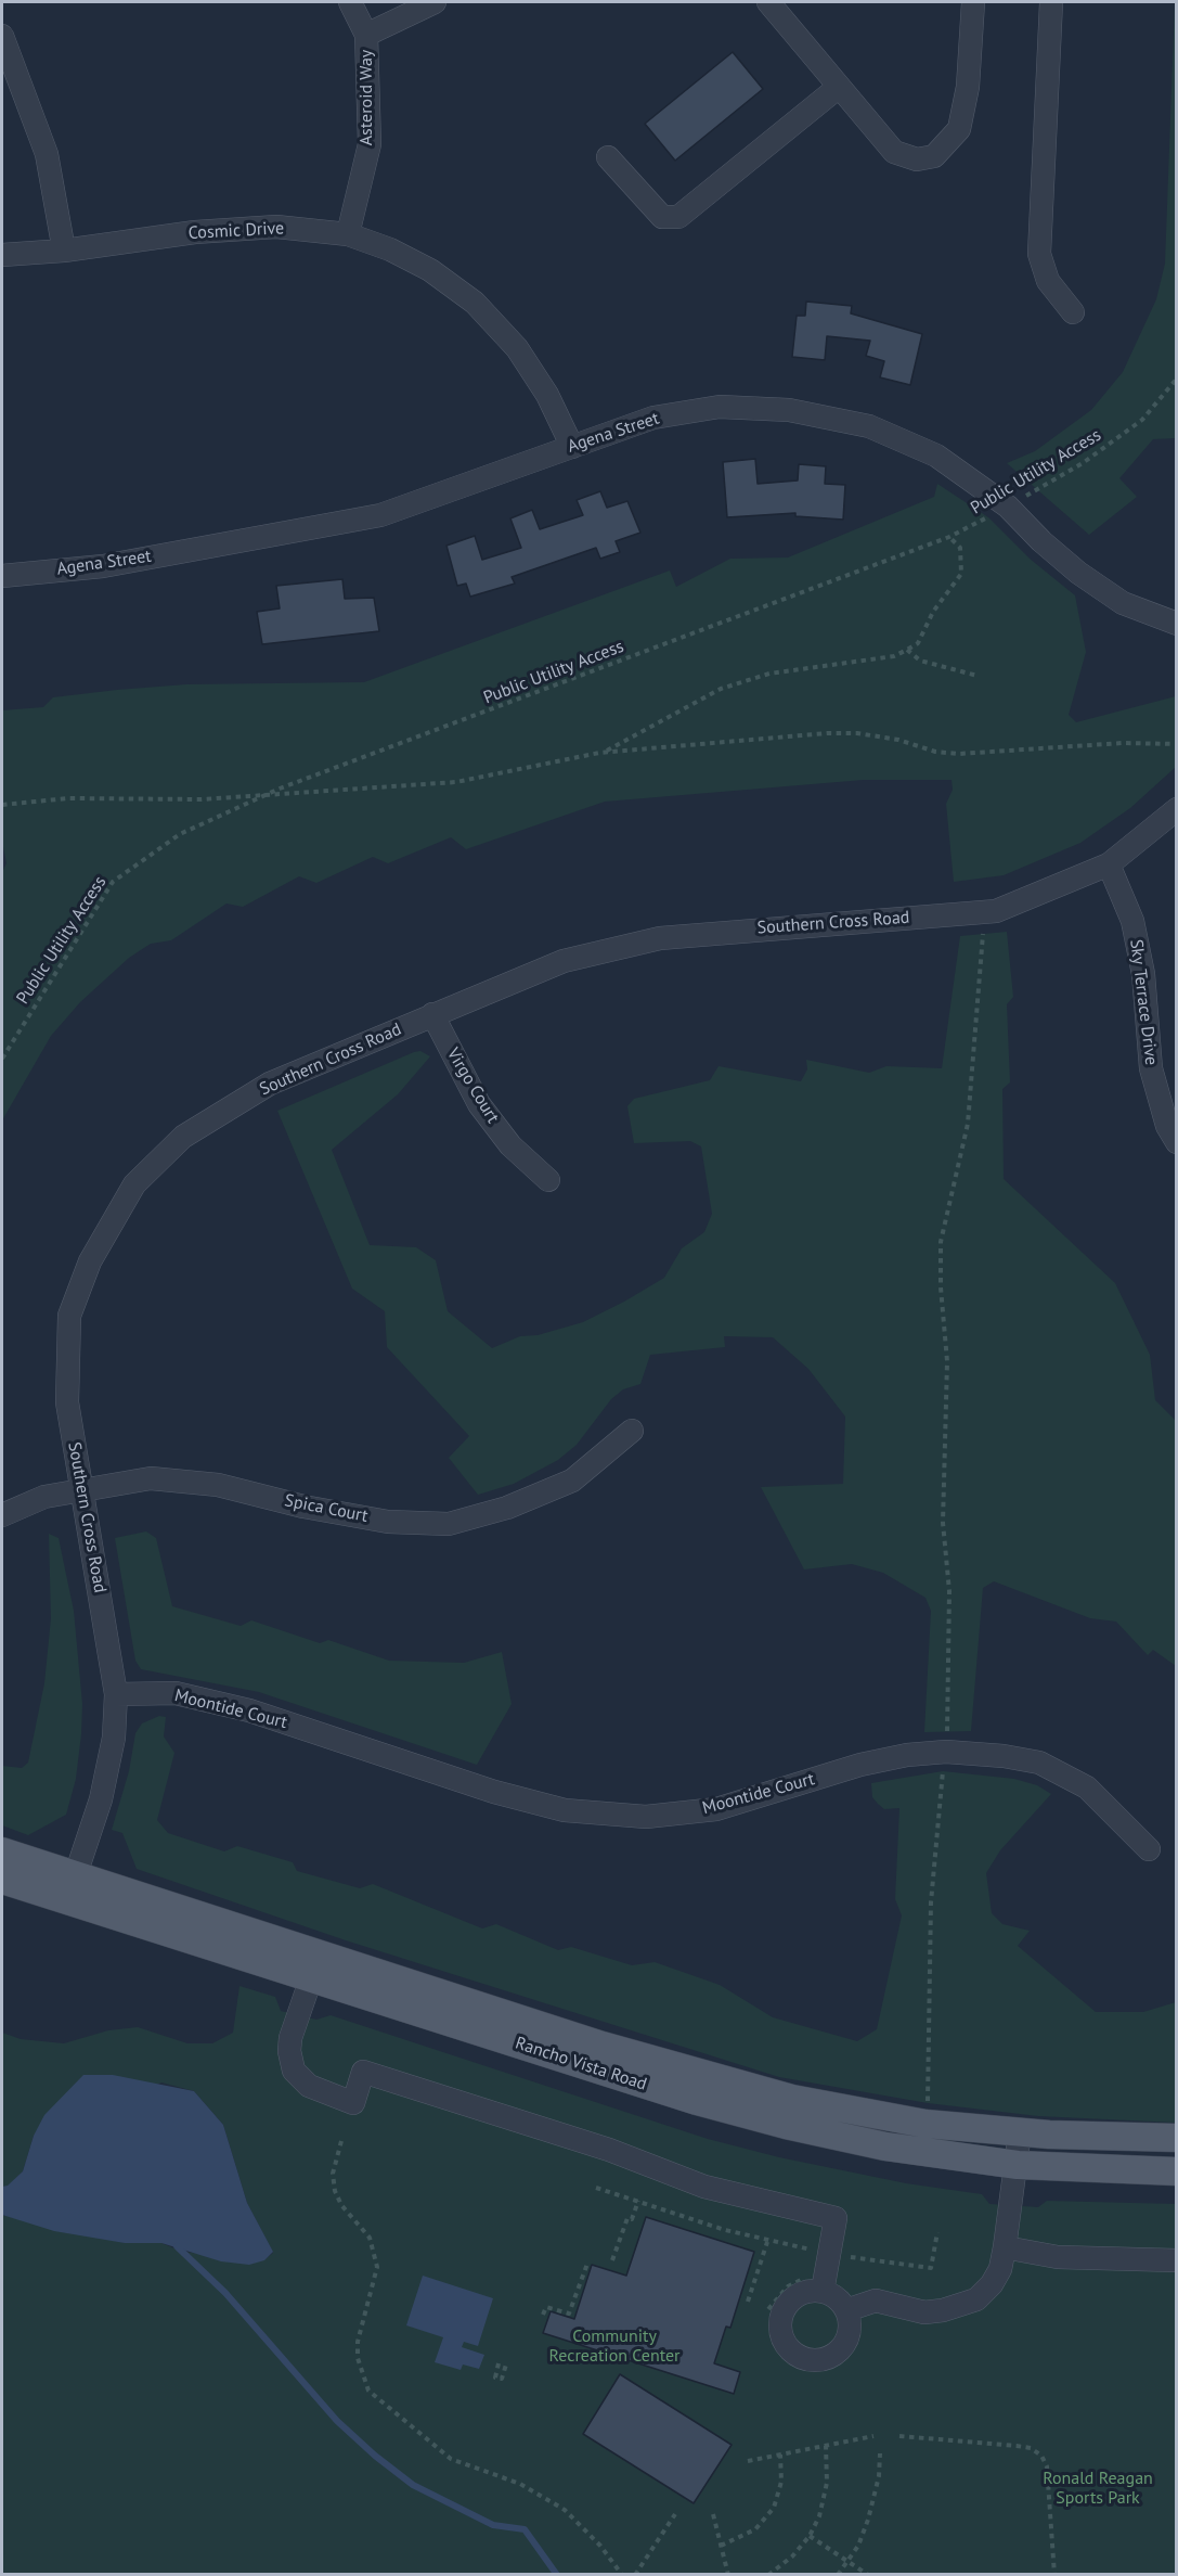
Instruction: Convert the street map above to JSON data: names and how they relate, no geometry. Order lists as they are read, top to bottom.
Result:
{
  "streets": {
    "main road": ["Rancho Vista Road"],
    "street": [
      "Asteroid Way",
      "Cosmic Drive",
      "Agena Street",
      "Southern Cross Road",
      "Sky Terrace Drive",
      "Virgo Court",
      "Spica Court",
      "Moontide Court"
    ],
    "path": ["Public Utility Access"]
  },
  "crossings": [
    ["Asteroid Way", "Cosmic Drive"],
    ["Cosmic Drive", "Agena Street"],
    ["Agena Street", "Public Utility Access"],
    ["Southern Cross Road", "Sky Terrace Drive"],
    ["Southern Cross Road", "Virgo Court"],
    ["Southern Cross Road", "Spica Court"],
    ["Southern Cross Road", "Moontide Court"],
    ["Southern Cross Road", "Rancho Vista Road"]
  ],
  "parks": ["Community Recreation Center", "Ronald Reagan Sports Park"]
}
